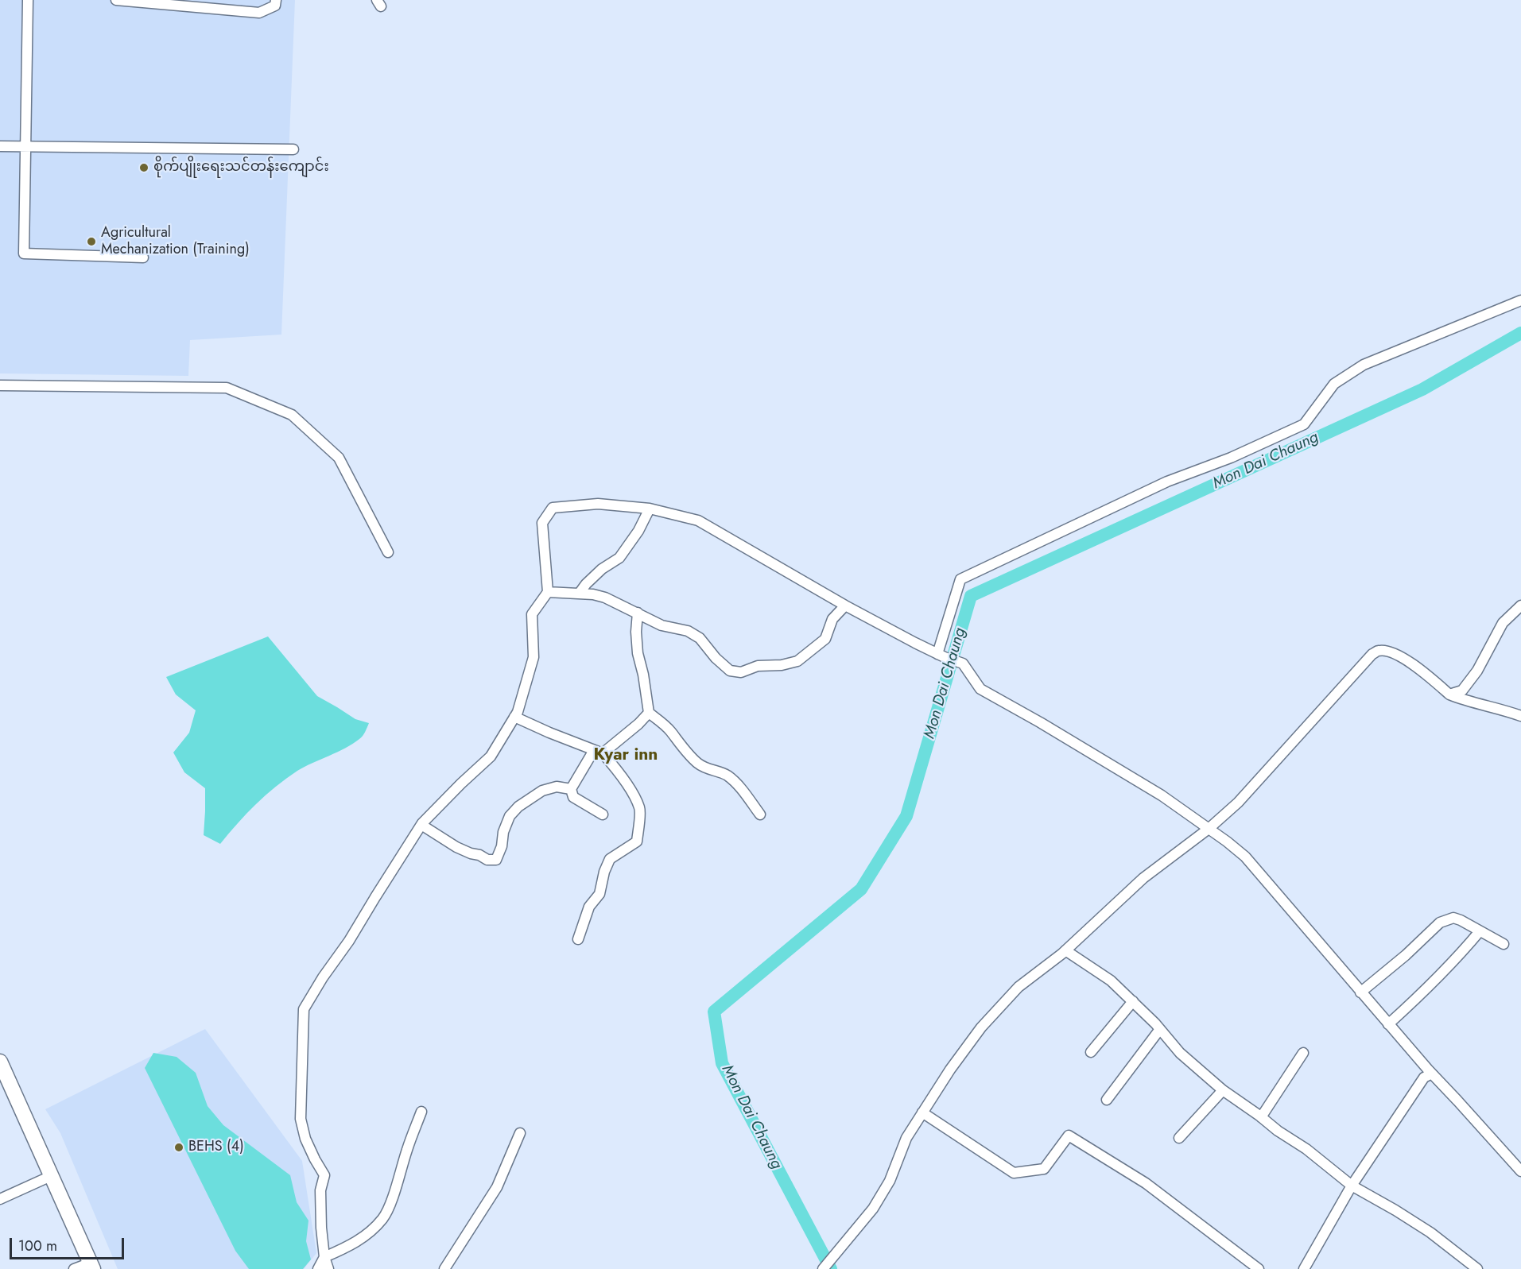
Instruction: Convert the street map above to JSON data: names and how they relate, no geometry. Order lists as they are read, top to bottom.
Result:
{
  "districts": ["Kyar inn"],
  "water": ["Mon Dai Chaung"],
  "places": ["စိုက်ပျိုးရေးသင်တန်းကျောင်း", "Agricultural Mechanization (Training)", "BEHS (4)"],
  "scale_bar": "100 m"
}
